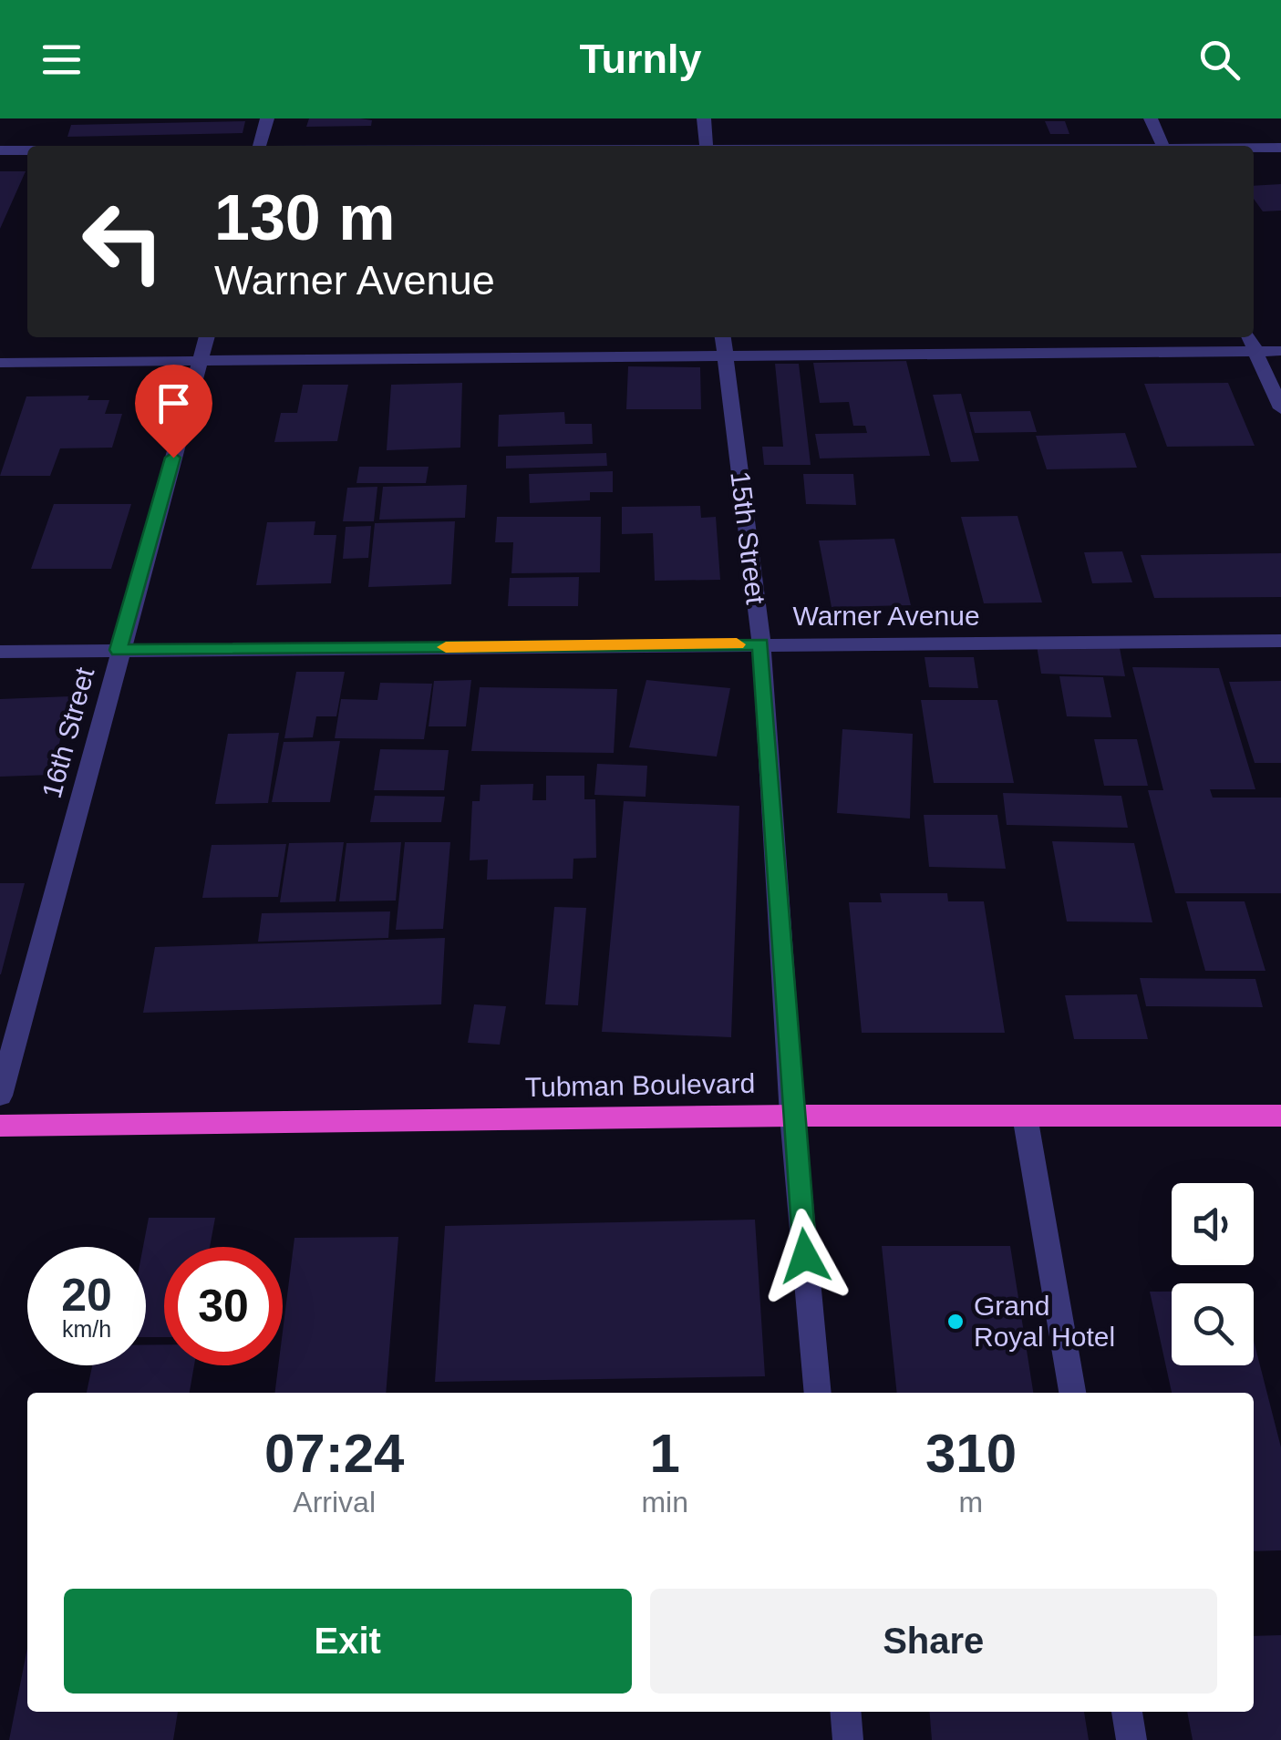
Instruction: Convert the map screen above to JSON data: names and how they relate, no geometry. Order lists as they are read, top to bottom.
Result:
{
  "streets": {
    "highway": ["Tubman Boulevard"],
    "street": ["15th Street", "Warner Avenue", "16th Street"]
  },
  "crossings": [
    ["15th Street", "Warner Avenue"],
    ["15th Street", "Tubman Boulevard"],
    ["Warner Avenue", "16th Street"]
  ],
  "places": ["Grand Royal Hotel"],
  "page": {
    "header": "Turnly",
    "turn": ["130 m", "Warner Avenue"],
    "speed": "20 km/h",
    "limit": "30",
    "eta": [
      "07:24",
      "Arrival",
      "1",
      "min",
      "310",
      "m"
    ],
    "buttons": ["Exit", "Share"]
  }
}
